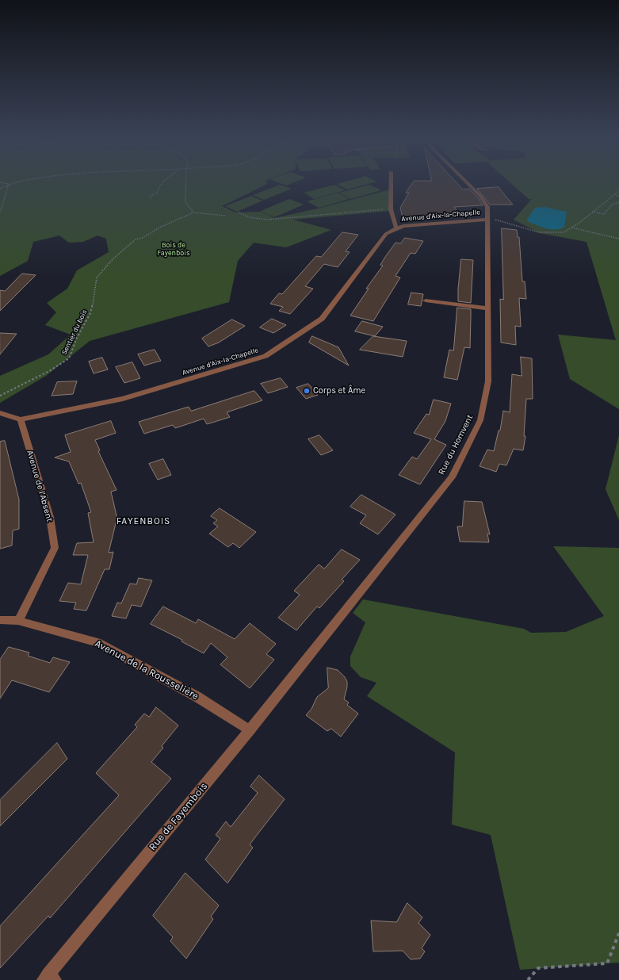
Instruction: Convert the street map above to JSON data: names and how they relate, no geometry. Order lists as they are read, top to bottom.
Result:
{
  "streets": {
    "street": [
      "Avenue d'Aix-la-Chapelle",
      "Rue du Homvent",
      "Avenue de l'Absent",
      "Avenue de la Rousselière",
      "Rue de Fayembois"
    ],
    "path": ["Sentier du bois"]
  },
  "crossings": [
    ["Avenue d'Aix-la-Chapelle", "Rue du Homvent"],
    ["Avenue d'Aix-la-Chapelle", "Avenue de l'Absent"],
    ["Rue du Homvent", "Rue de Fayembois"],
    ["Avenue de l'Absent", "Avenue de la Rousselière"],
    ["Avenue de la Rousselière", "Rue de Fayembois"]
  ],
  "districts": ["FAYENBOIS"],
  "parks": ["Bois de Fayenbois"],
  "places": ["Corps et Âme"]
}
